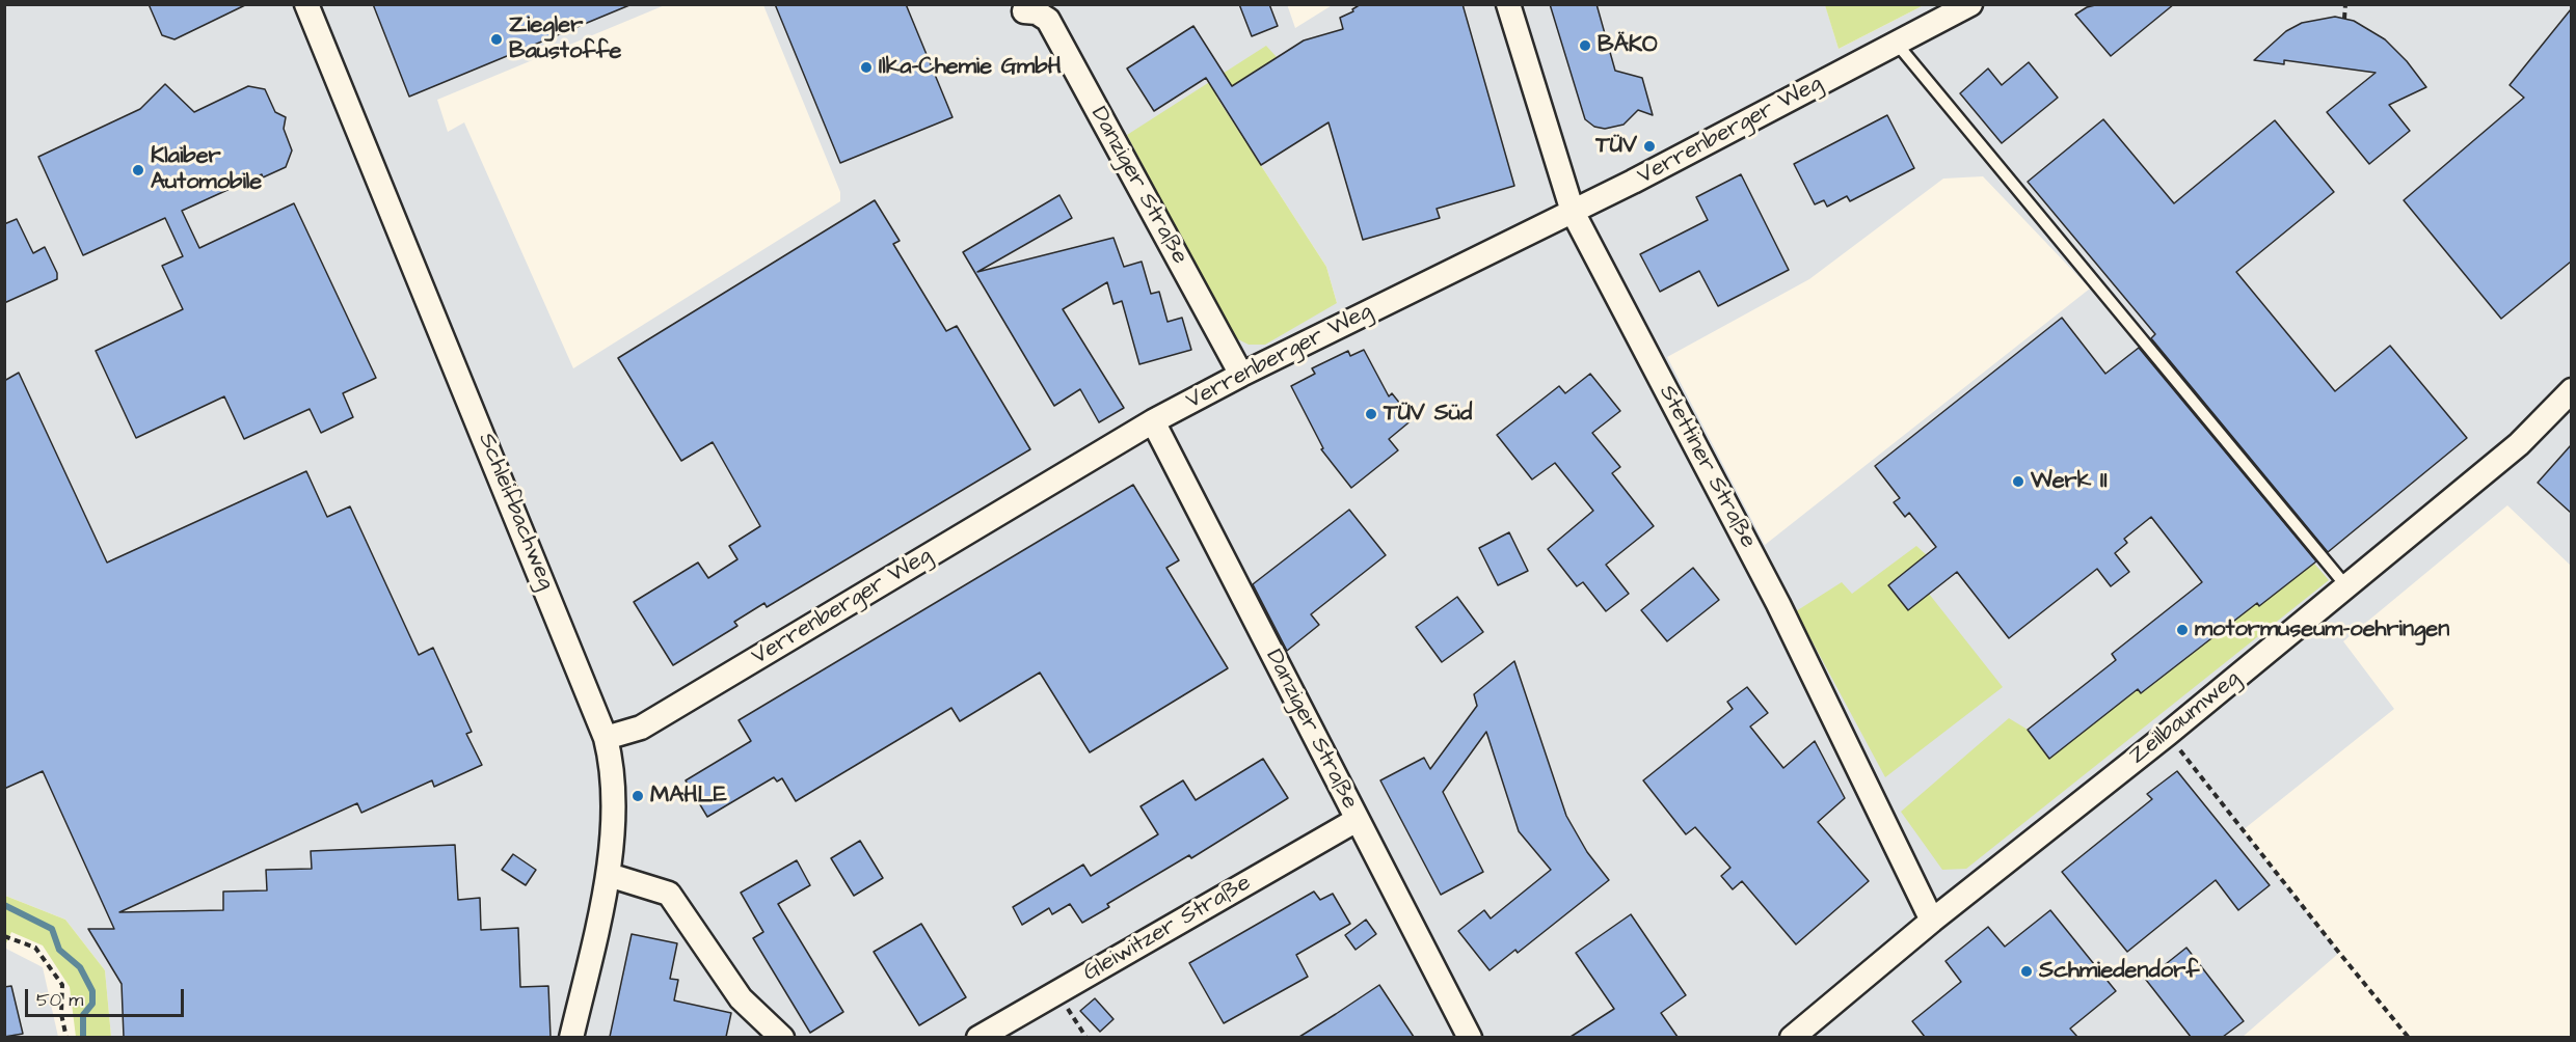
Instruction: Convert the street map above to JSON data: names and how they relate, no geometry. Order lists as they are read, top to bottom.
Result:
{
  "streets": {
    "street": [
      "Verrenberger Weg",
      "Danziger Straße",
      "Stettiner Straße",
      "Schleifbachweg",
      "Zeilbaumweg",
      "Gleiwitzer Straße"
    ]
  },
  "crossings": [
    ["Verrenberger Weg", "Danziger Straße"],
    ["Verrenberger Weg", "Stettiner Straße"],
    ["Verrenberger Weg", "Schleifbachweg"],
    ["Danziger Straße", "Gleiwitzer Straße"],
    ["Stettiner Straße", "Zeilbaumweg"]
  ],
  "places": [
    "Ziegler Baustoffe",
    "BÄKO",
    "Ilka-Chemie GmbH",
    "TÜV",
    "Klaiber Automobile",
    "TÜV Süd",
    "Werk II",
    "motormuseum-oehringen",
    "MAHLE",
    "Schmiedendorf"
  ],
  "scale_bar": "50 m"
}
